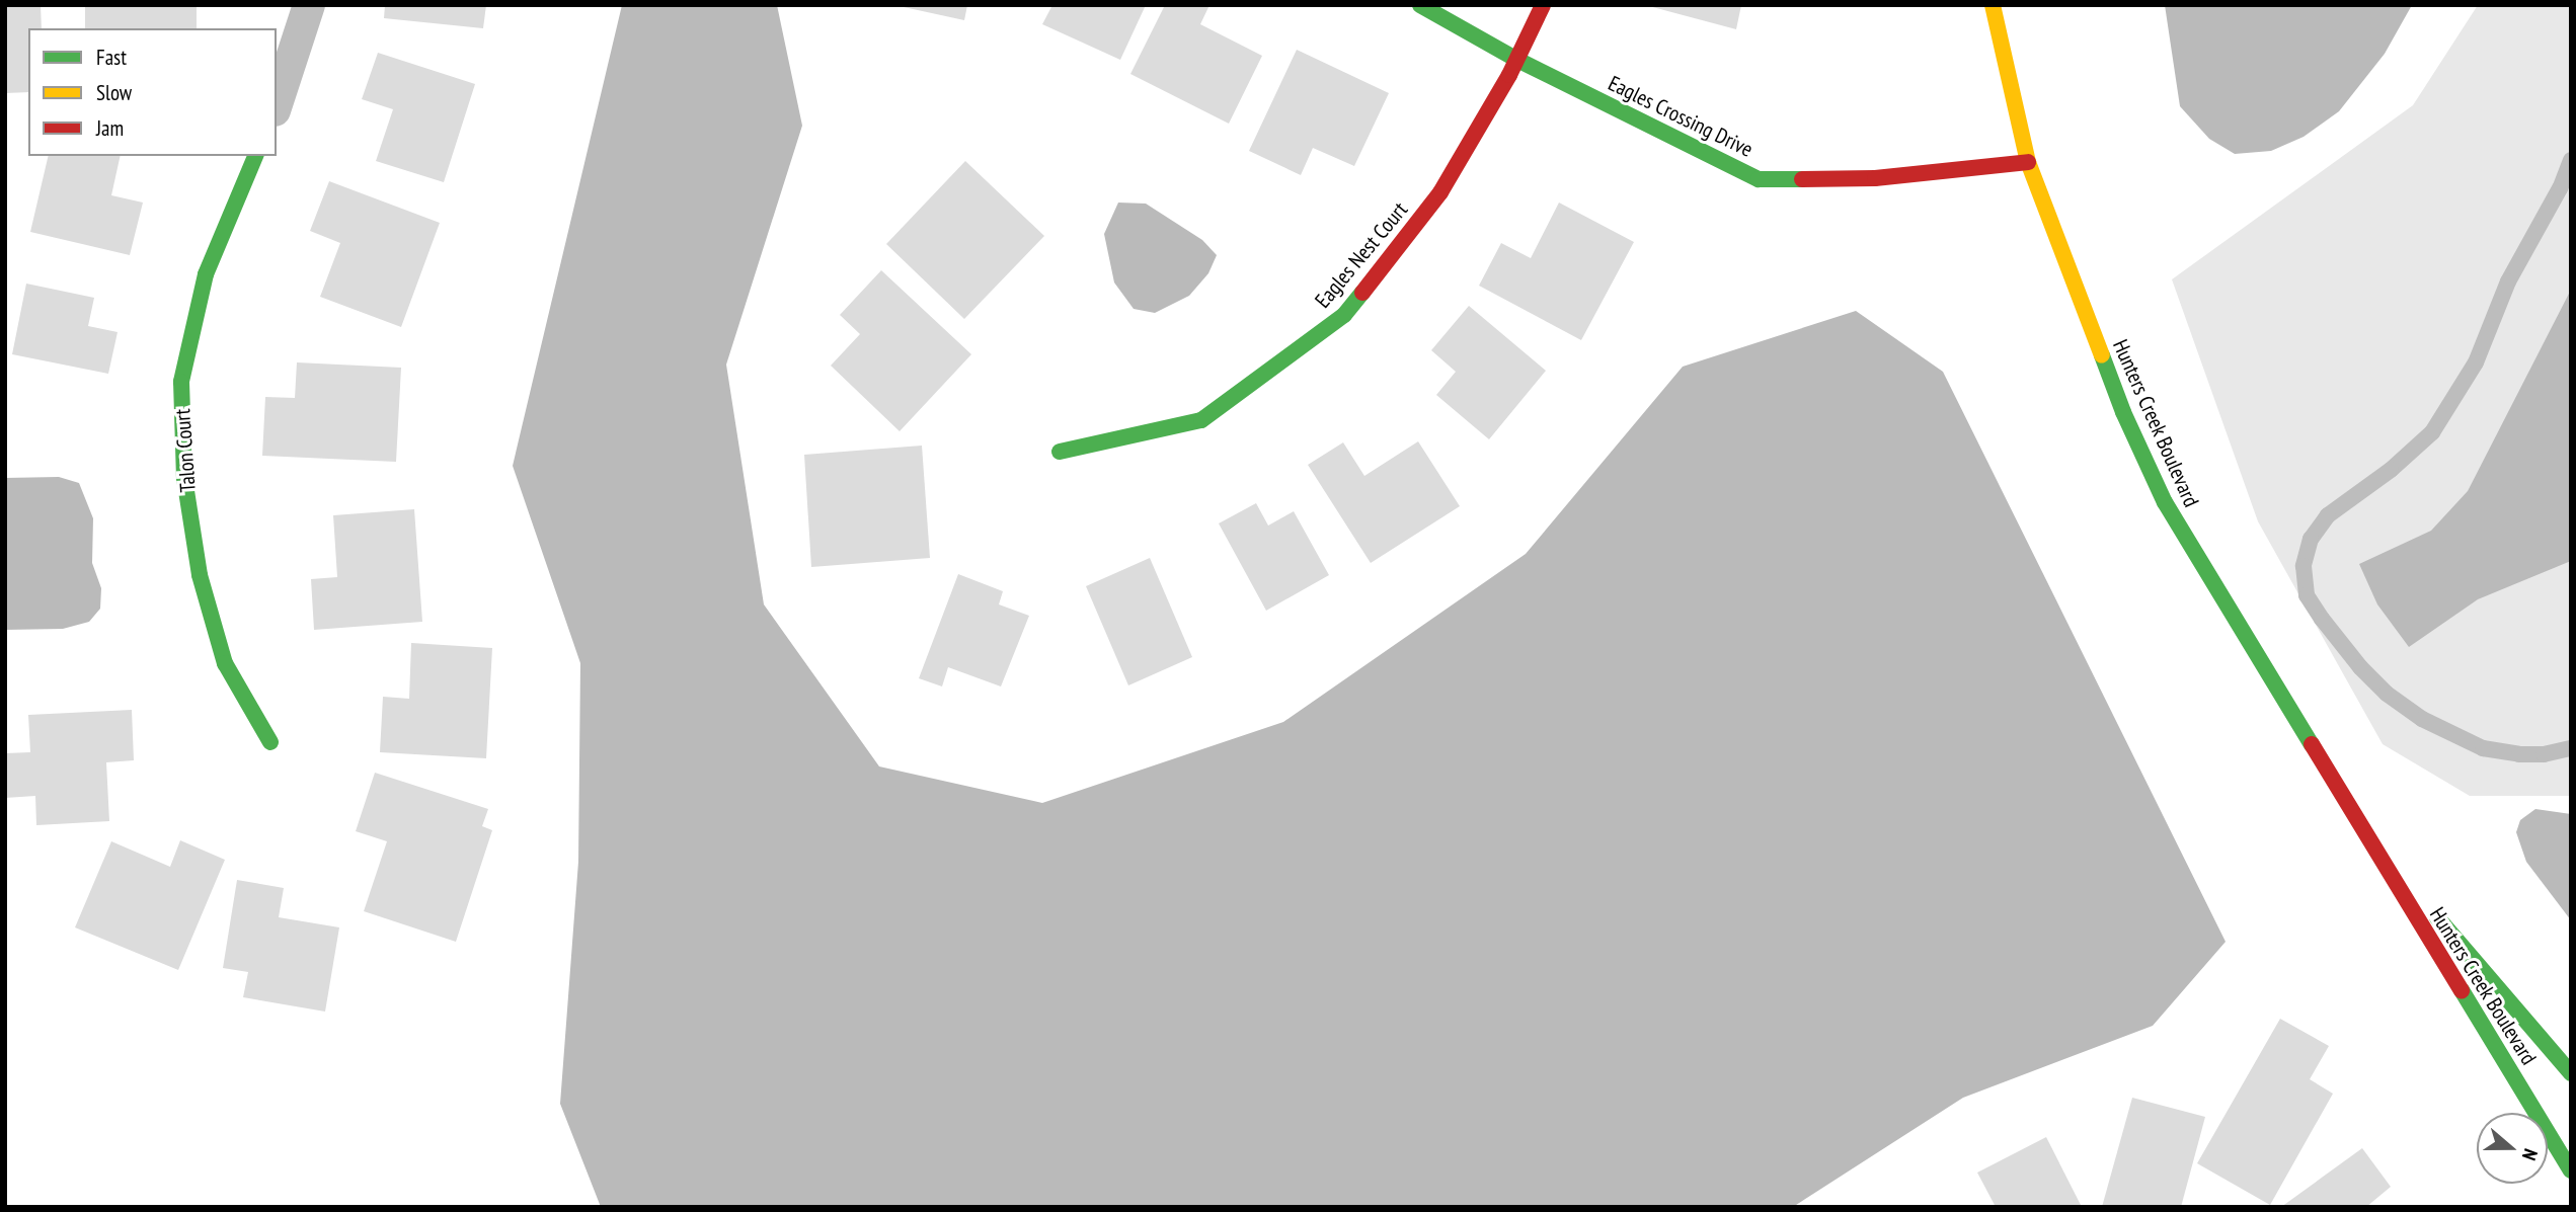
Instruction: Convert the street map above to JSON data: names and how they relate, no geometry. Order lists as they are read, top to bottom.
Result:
{
  "streets": {
    "street": [
      "Eagles Crossing Drive",
      "Eagles Nest Court",
      "Hunters Creek Boulevard",
      "Talon Court"
    ]
  },
  "crossings": [
    ["Eagles Crossing Drive", "Eagles Nest Court"],
    ["Eagles Crossing Drive", "Hunters Creek Boulevard"]
  ],
  "legend": ["Fast", "Slow", "Jam"],
  "north": "right"
}
